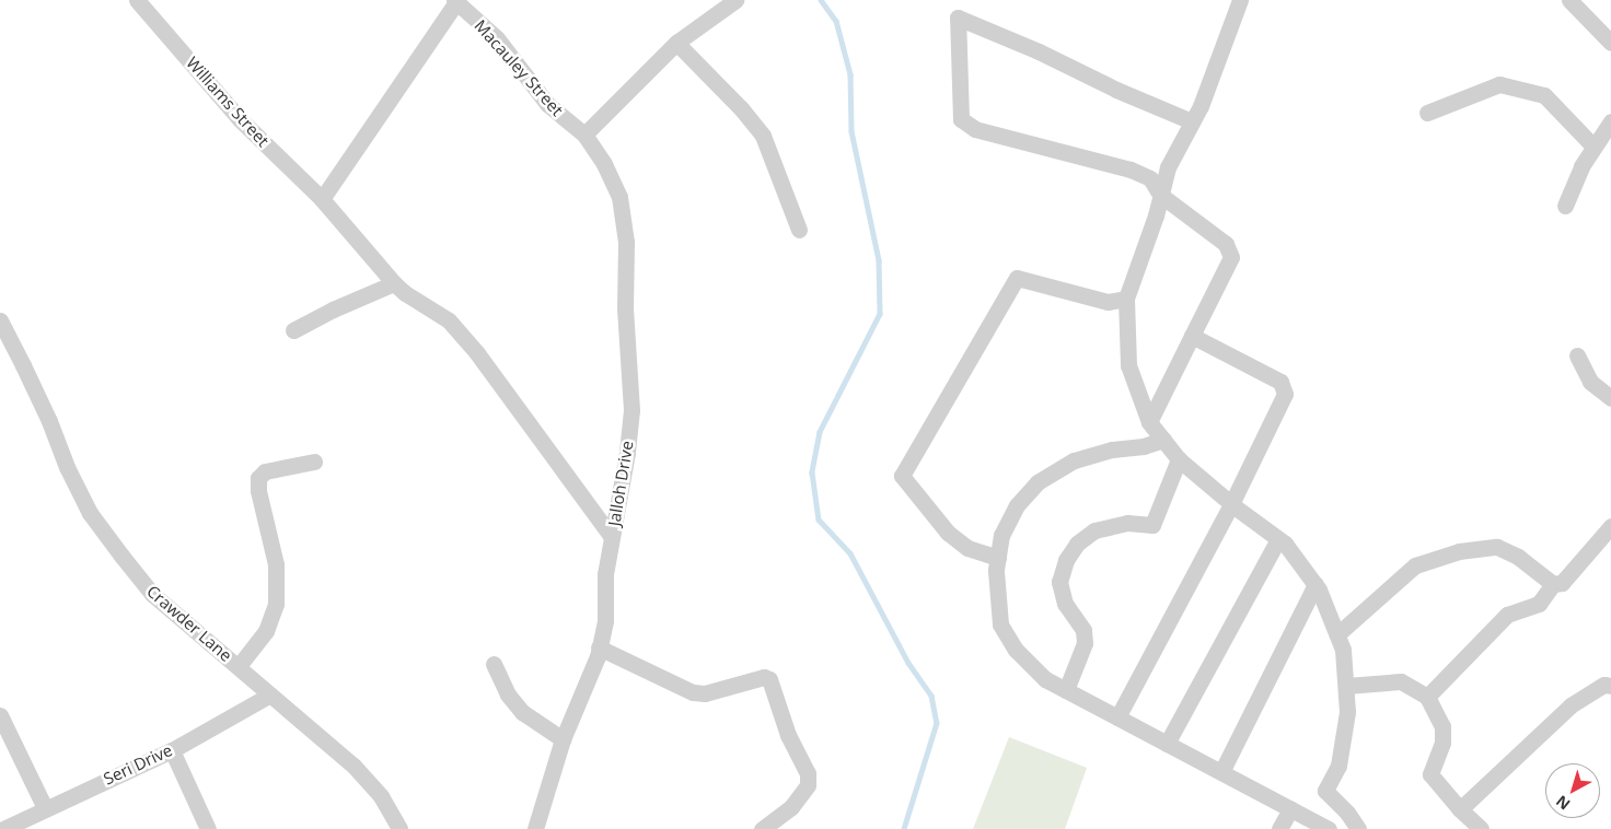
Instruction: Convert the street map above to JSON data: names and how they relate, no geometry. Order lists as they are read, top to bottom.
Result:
{
  "streets": {
    "street": [
      "Macauley Street",
      "Williams Street",
      "Jalloh Drive",
      "Crawder Lane",
      "Seri Drive"
    ]
  },
  "crossings": [
    ["Macauley Street", "Jalloh Drive"],
    ["Williams Street", "Jalloh Drive"],
    ["Crawder Lane", "Seri Drive"]
  ],
  "north": "bottom left"
}
